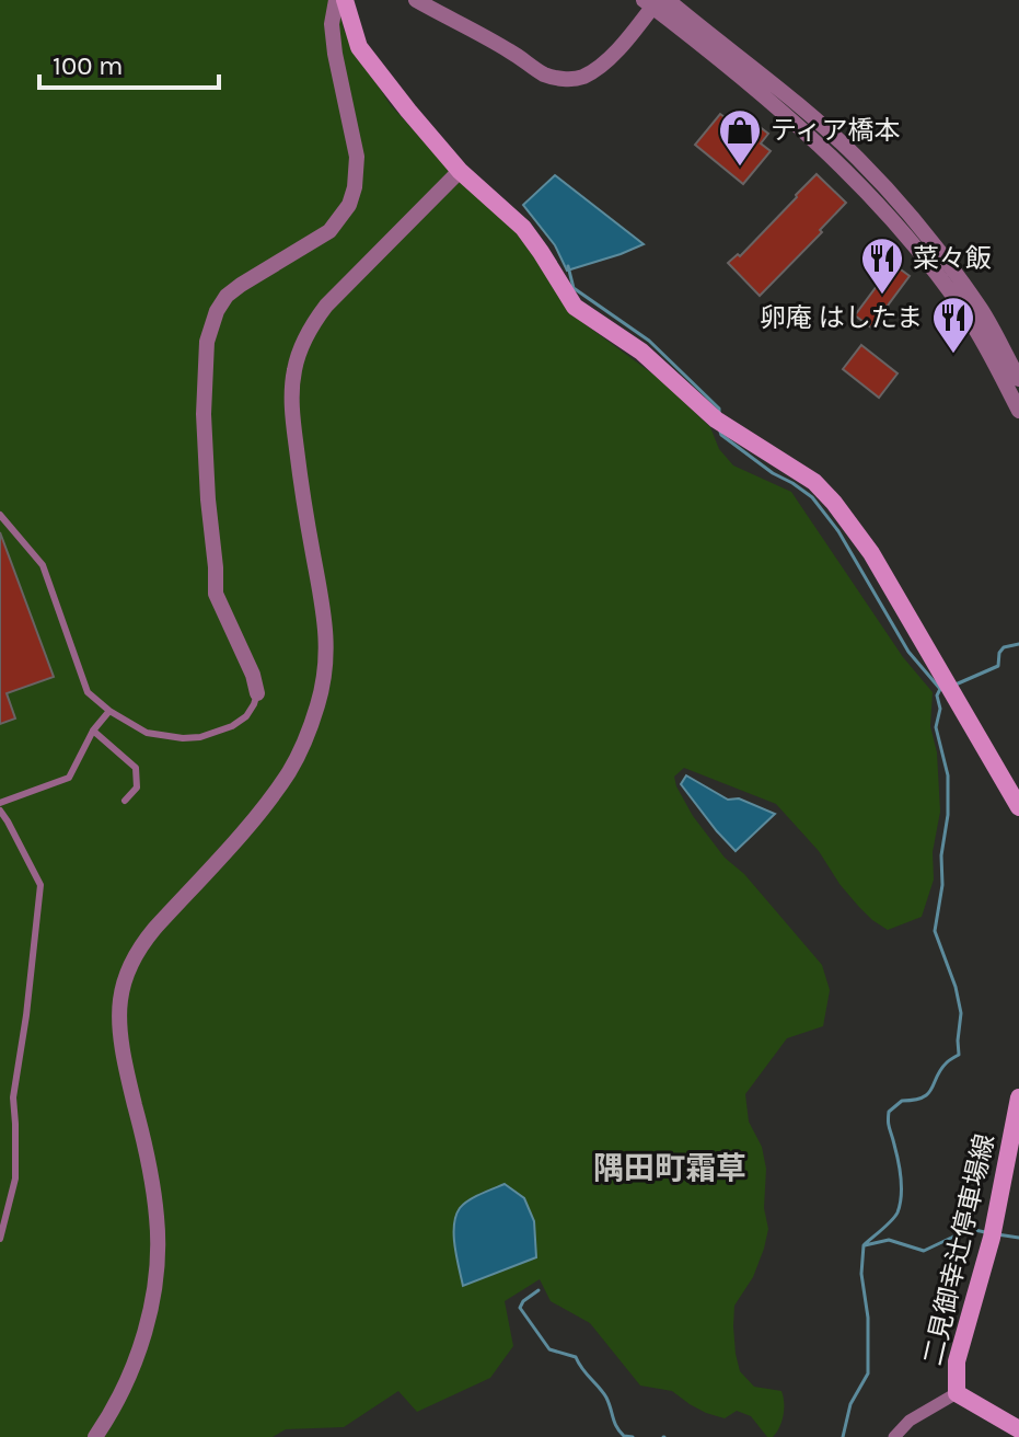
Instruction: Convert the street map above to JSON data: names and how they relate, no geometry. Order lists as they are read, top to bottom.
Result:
{
  "streets": {
    "main road": ["二見御幸辻停車場線"]
  },
  "districts": ["隅田町霜草"],
  "places": {
    "shop": ["ティア橋本"],
    "restaurant": ["菜々飯", "卵庵 はしたま"]
  },
  "scale_bar": "100 m"
}
